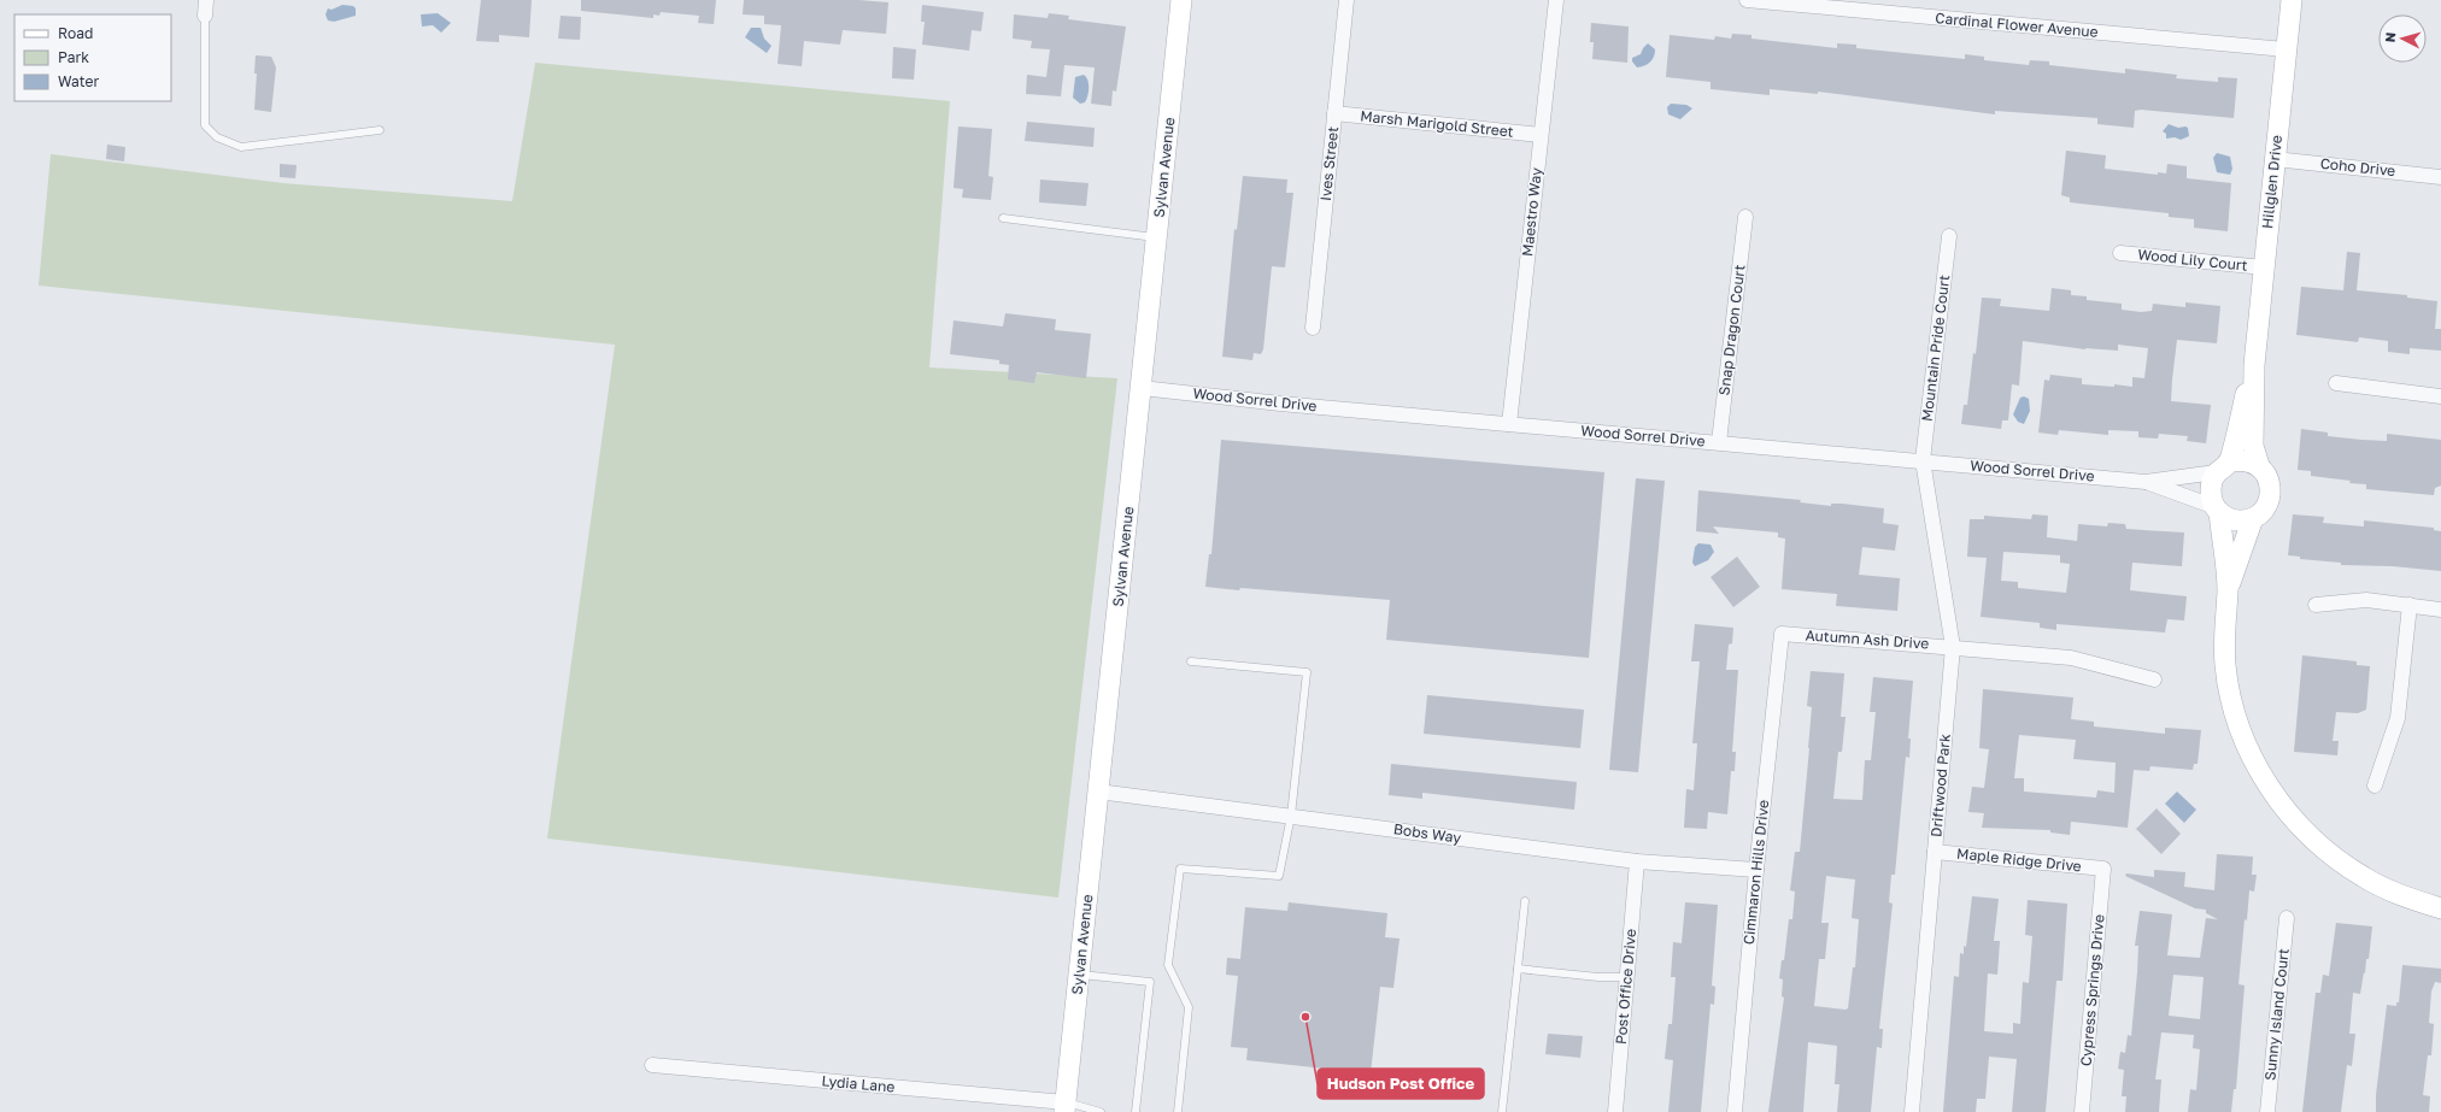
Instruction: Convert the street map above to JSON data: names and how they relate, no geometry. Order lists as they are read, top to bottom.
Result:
{
  "streets": {
    "street": [
      "Cardinal Flower Avenue",
      "Marsh Marigold Street",
      "Ives Street",
      "Sylvan Avenue",
      "Coho Drive",
      "Hillglen Drive",
      "Maestro Way",
      "Wood Lily Court",
      "Snap Dragon Court",
      "Mountain Pride Court",
      "Wood Sorrel Drive",
      "Autumn Ash Drive",
      "Driftwood Park",
      "Bobs Way",
      "Maple Ridge Drive",
      "Cimmaron Hills Drive",
      "Post Office Drive",
      "Cypress Springs Drive",
      "Sunny Island Court",
      "Lydia Lane"
    ]
  },
  "crossings": [
    ["Cardinal Flower Avenue", "Hillglen Drive"],
    ["Marsh Marigold Street", "Ives Street"],
    ["Marsh Marigold Street", "Maestro Way"],
    ["Sylvan Avenue", "Wood Sorrel Drive"],
    ["Sylvan Avenue", "Bobs Way"],
    ["Sylvan Avenue", "Lydia Lane"],
    ["Coho Drive", "Hillglen Drive"],
    ["Hillglen Drive", "Wood Lily Court"],
    ["Hillglen Drive", "Wood Sorrel Drive"],
    ["Maestro Way", "Wood Sorrel Drive"],
    ["Snap Dragon Court", "Wood Sorrel Drive"],
    ["Mountain Pride Court", "Wood Sorrel Drive"],
    ["Mountain Pride Court", "Driftwood Park"],
    ["Wood Sorrel Drive", "Driftwood Park"],
    ["Autumn Ash Drive", "Driftwood Park"],
    ["Autumn Ash Drive", "Cimmaron Hills Drive"],
    ["Driftwood Park", "Maple Ridge Drive"],
    ["Bobs Way", "Cimmaron Hills Drive"],
    ["Bobs Way", "Post Office Drive"],
    ["Maple Ridge Drive", "Cypress Springs Drive"]
  ],
  "places": ["Hudson Post Office"],
  "legend": ["Road", "Park", "Water"],
  "north": "left"
}
